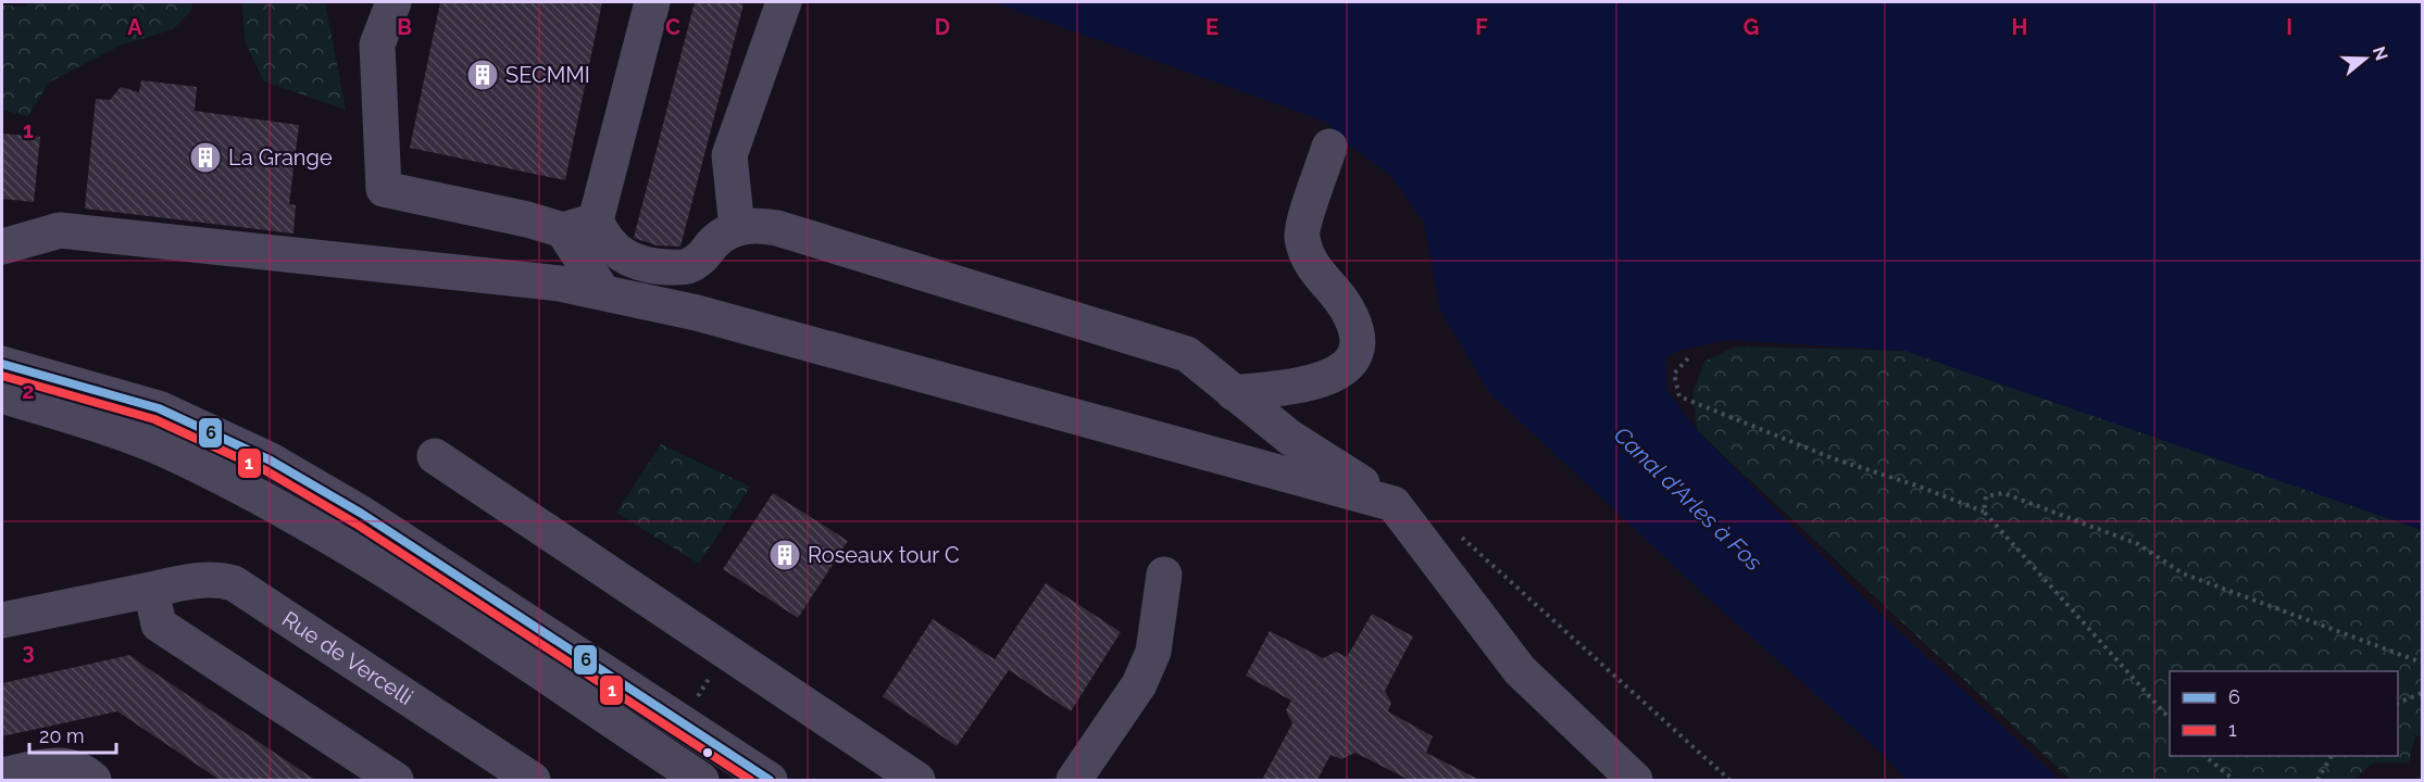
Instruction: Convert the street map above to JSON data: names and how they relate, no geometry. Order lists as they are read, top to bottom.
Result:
{
  "streets": {
    "street": ["Rue de Vercelli"]
  },
  "water": ["Canal d'Arles à Fos"],
  "places": {
    "building": ["SECMMI", "La Grange", "Roseaux tour C"]
  },
  "lines": ["transit line 6", "transit line 1"],
  "legend": ["6", "1"],
  "scale_bar": "20 m",
  "north": "right",
  "grid": {
    "columns": [
      "A",
      "B",
      "C",
      "D",
      "E",
      "F",
      "G",
      "H",
      "I"
    ],
    "rows": ["1", "2", "3"]
  }
}
